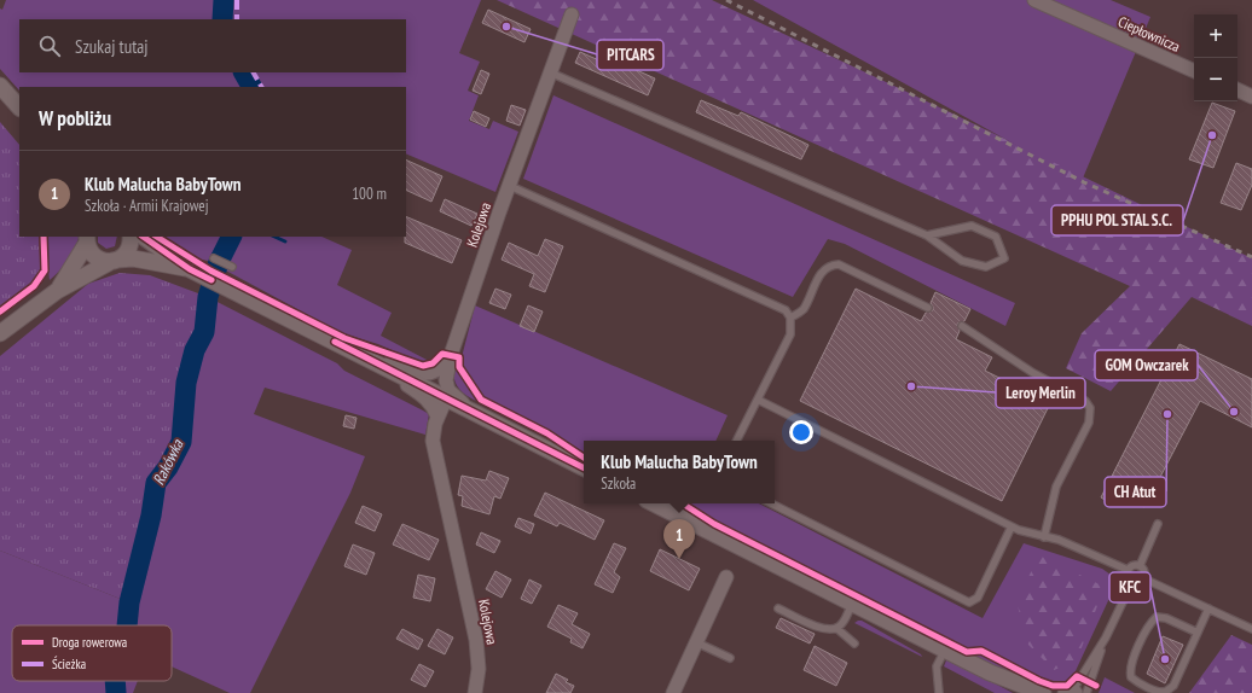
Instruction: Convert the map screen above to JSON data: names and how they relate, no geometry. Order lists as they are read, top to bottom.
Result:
{
  "streets": {
    "street": ["Ciepłownicza", "Kolejowa"]
  },
  "water": ["Rakówka"],
  "places": [
    "PITCARS",
    "PPHU POL STAL S.C.",
    "Leroy Merlin",
    "GOM Owczarek",
    "CH Atut",
    "KFC"
  ],
  "legend": ["Droga rowerowa", "Ścieżka"],
  "page": {
    "map_buttons": ["+", "−"],
    "search": "Szukaj tutaj",
    "heading": "W pobliżu",
    "list": [
      {
        "mark": "1",
        "name": "Klub Malucha BabyTown",
        "note": "Szkoła · Armii Krajowej",
        "value": "100 m"
      }
    ],
    "popup": ["Klub Malucha BabyTown", "Szkoła"],
    "pins": "1"
  }
}
